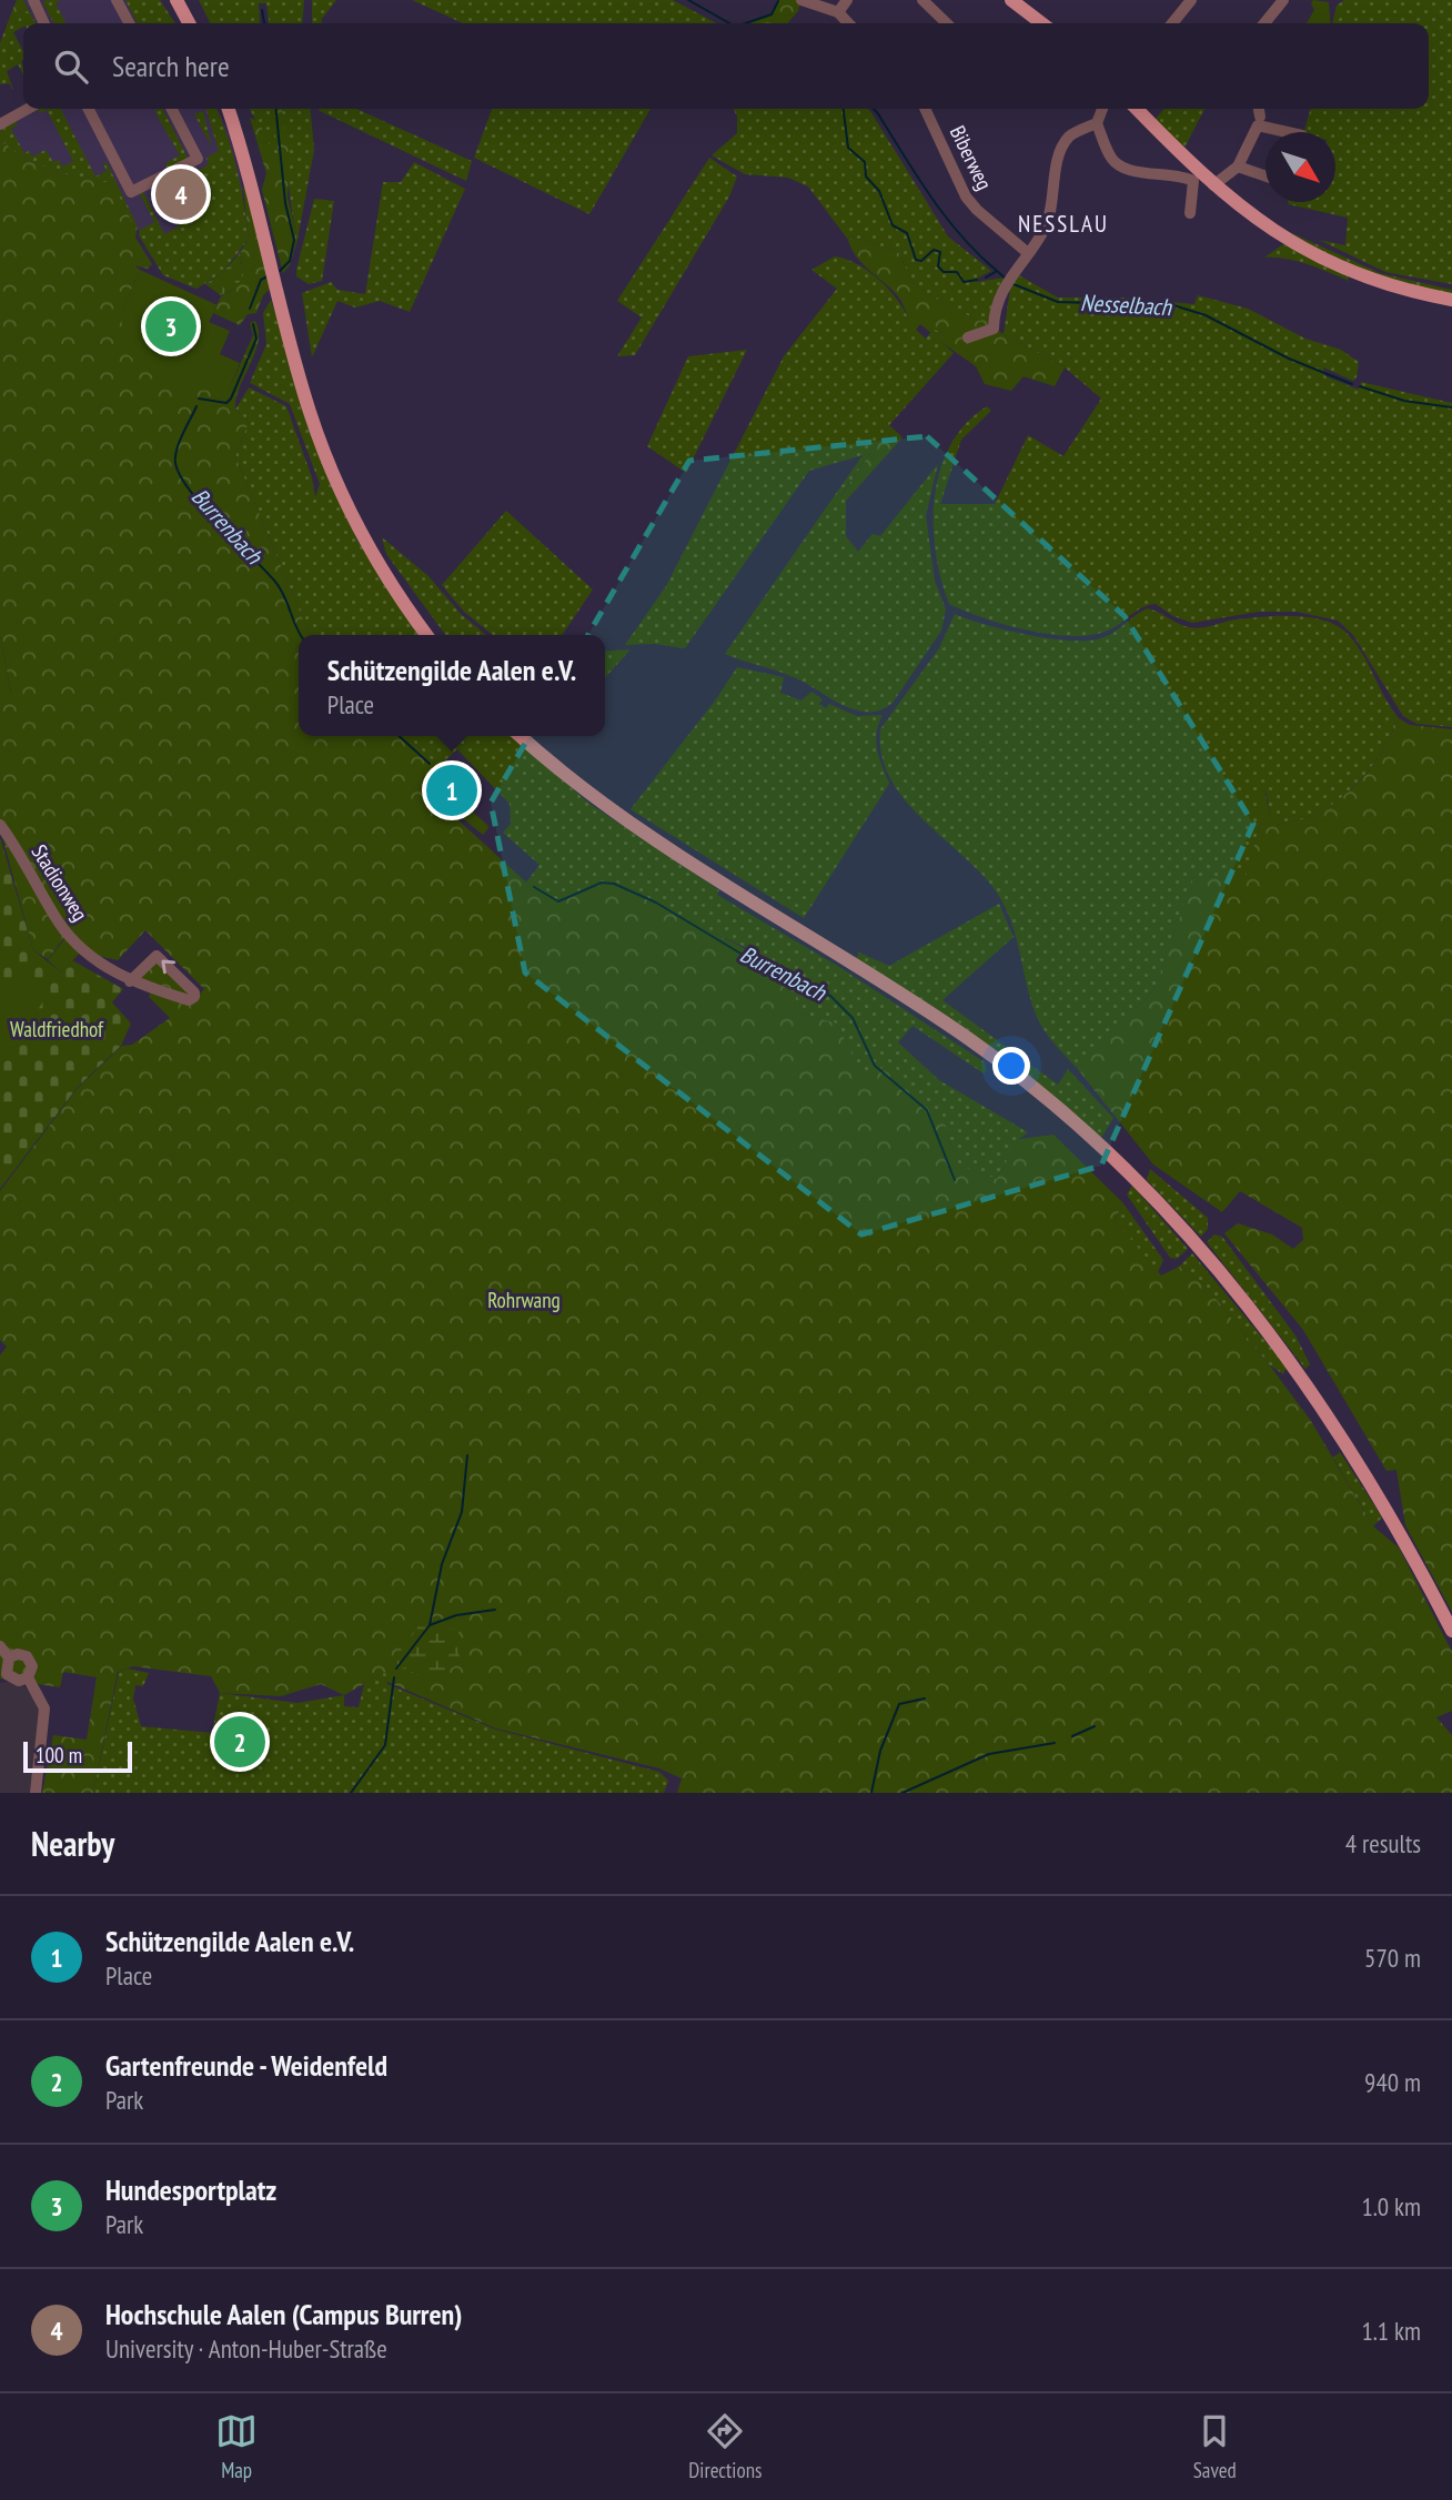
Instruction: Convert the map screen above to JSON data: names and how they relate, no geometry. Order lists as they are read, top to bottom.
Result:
{
  "streets": {
    "street": ["Biberweg", "Stadionweg"]
  },
  "districts": ["NESSLAU"],
  "water": ["Nesselbach", "Burrenbach"],
  "parks": ["Waldfriedhof", "Rohrwang"],
  "scale_bar": "100 m",
  "north": "bottom right",
  "page": {
    "search": "Search here",
    "pins": [
      "4",
      "3",
      "1",
      "2"
    ],
    "popup": ["Schützengilde Aalen e.V.", "Place"],
    "scale": "100 m",
    "heading": ["Nearby", "4 results"],
    "list": [
      {
        "mark": "1",
        "name": "Schützengilde Aalen e.V.",
        "note": "Place",
        "value": "570 m"
      },
      {
        "mark": "2",
        "name": "Gartenfreunde - Weidenfeld",
        "note": "Park",
        "value": "940 m"
      },
      {
        "mark": "3",
        "name": "Hundesportplatz",
        "note": "Park",
        "value": "1.0 km"
      },
      {
        "mark": "4",
        "name": "Hochschule Aalen (Campus Burren)",
        "note": "University · Anton-Huber-Straße",
        "value": "1.1 km"
      }
    ],
    "nav": ["Map", "Directions", "Saved"]
  }
}
